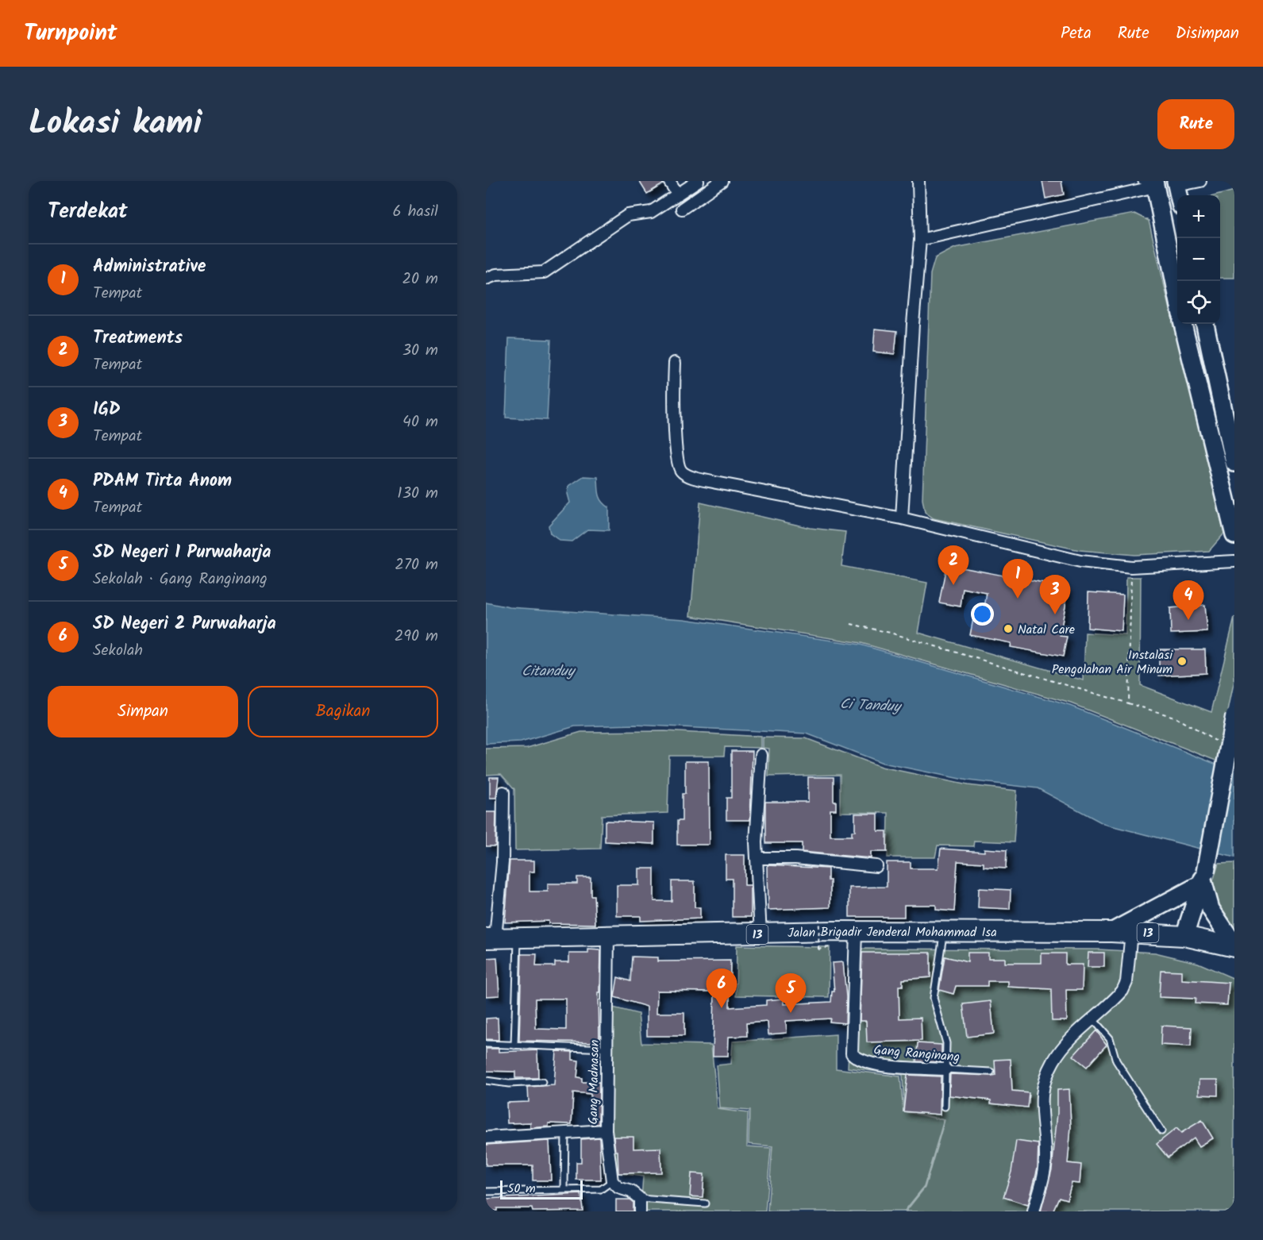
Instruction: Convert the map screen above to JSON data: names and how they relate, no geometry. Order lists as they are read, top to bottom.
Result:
{
  "streets": {
    "highway": ["Jalan Brigadir Jenderal Mohammad Isa", "13"],
    "street": ["Gang Ranginang", "Gang Madnasan"]
  },
  "crossings": [
    ["Jalan Brigadir Jenderal Mohammad Isa", "13"],
    ["Jalan Brigadir Jenderal Mohammad Isa", "Gang Ranginang"],
    ["Jalan Brigadir Jenderal Mohammad Isa", "Gang Madnasan"]
  ],
  "water": ["Citanduy", "Ci Tanduy"],
  "places": ["Natal Care", "Instalasi Pengolahan Air Minum"],
  "scale_bar": "50 m",
  "page": {
    "header": "Turnpoint",
    "nav": ["Peta", "Rute", "Disimpan"],
    "title": "Lokasi kami",
    "buttons": [
      "Rute",
      ["Simpan", "Bagikan"]
    ],
    "heading": ["Terdekat", "6 hasil"],
    "map_buttons": ["+", "−"],
    "list": [
      {
        "mark": "1",
        "name": "Administrative",
        "note": "Tempat",
        "value": "20 m"
      },
      {
        "mark": "2",
        "name": "Treatments",
        "note": "Tempat",
        "value": "30 m"
      },
      {
        "mark": "3",
        "name": "IGD",
        "note": "Tempat",
        "value": "40 m"
      },
      {
        "mark": "4",
        "name": "PDAM Tirta Anom",
        "note": "Tempat",
        "value": "130 m"
      },
      {
        "mark": "5",
        "name": "SD Negeri 1 Purwaharja",
        "note": "Sekolah · Gang Ranginang",
        "value": "270 m"
      },
      {
        "mark": "6",
        "name": "SD Negeri 2 Purwaharja",
        "note": "Sekolah",
        "value": "290 m"
      }
    ],
    "pins": [
      "2",
      "1",
      "3",
      "4",
      "6",
      "5"
    ],
    "scale": "50 m"
  }
}
